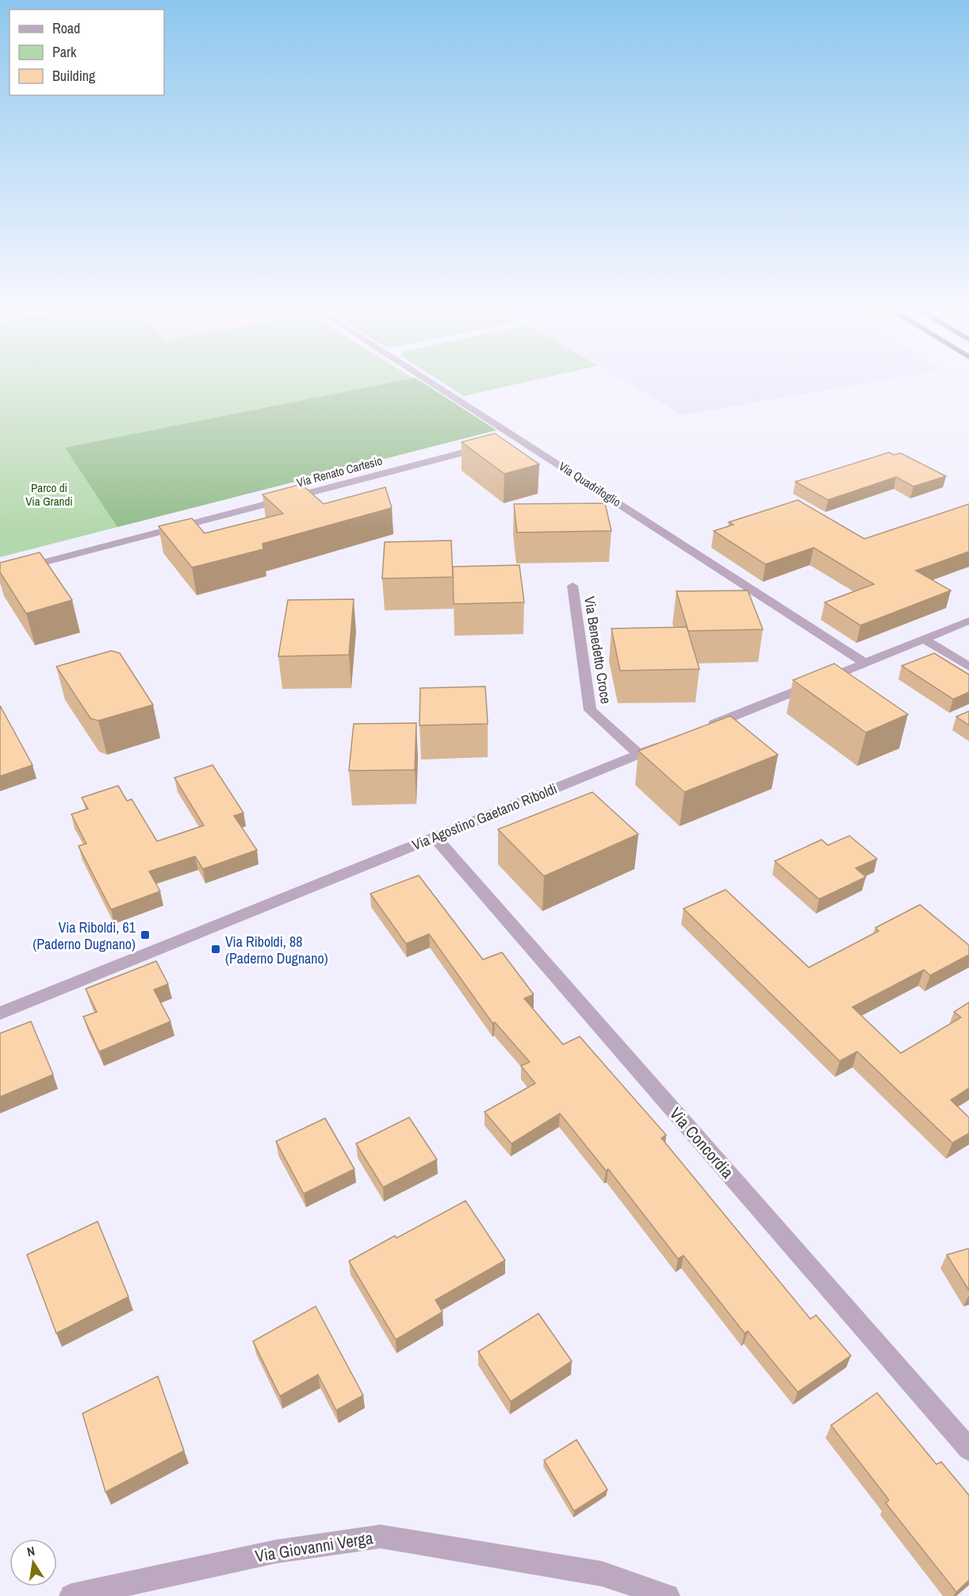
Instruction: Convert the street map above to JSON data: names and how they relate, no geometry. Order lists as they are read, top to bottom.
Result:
{
  "streets": {
    "street": [
      "Via Renato Cartesio",
      "Via Quadrifoglio",
      "Via Benedetto Croce",
      "Via Agostino Gaetano Riboldi",
      "Via Concordia",
      "Via Giovanni Verga"
    ]
  },
  "crossings": [
    ["Via Renato Cartesio", "Via Quadrifoglio"],
    ["Via Benedetto Croce", "Via Agostino Gaetano Riboldi"],
    ["Via Agostino Gaetano Riboldi", "Via Concordia"]
  ],
  "parks": ["Parco di Via Grandi"],
  "places": {
    "transit": ["Via Riboldi, 61 (Paderno Dugnano)", "Via Riboldi, 88 (Paderno Dugnano)"]
  },
  "legend": ["Road", "Park", "Building"],
  "north": "top"
}
